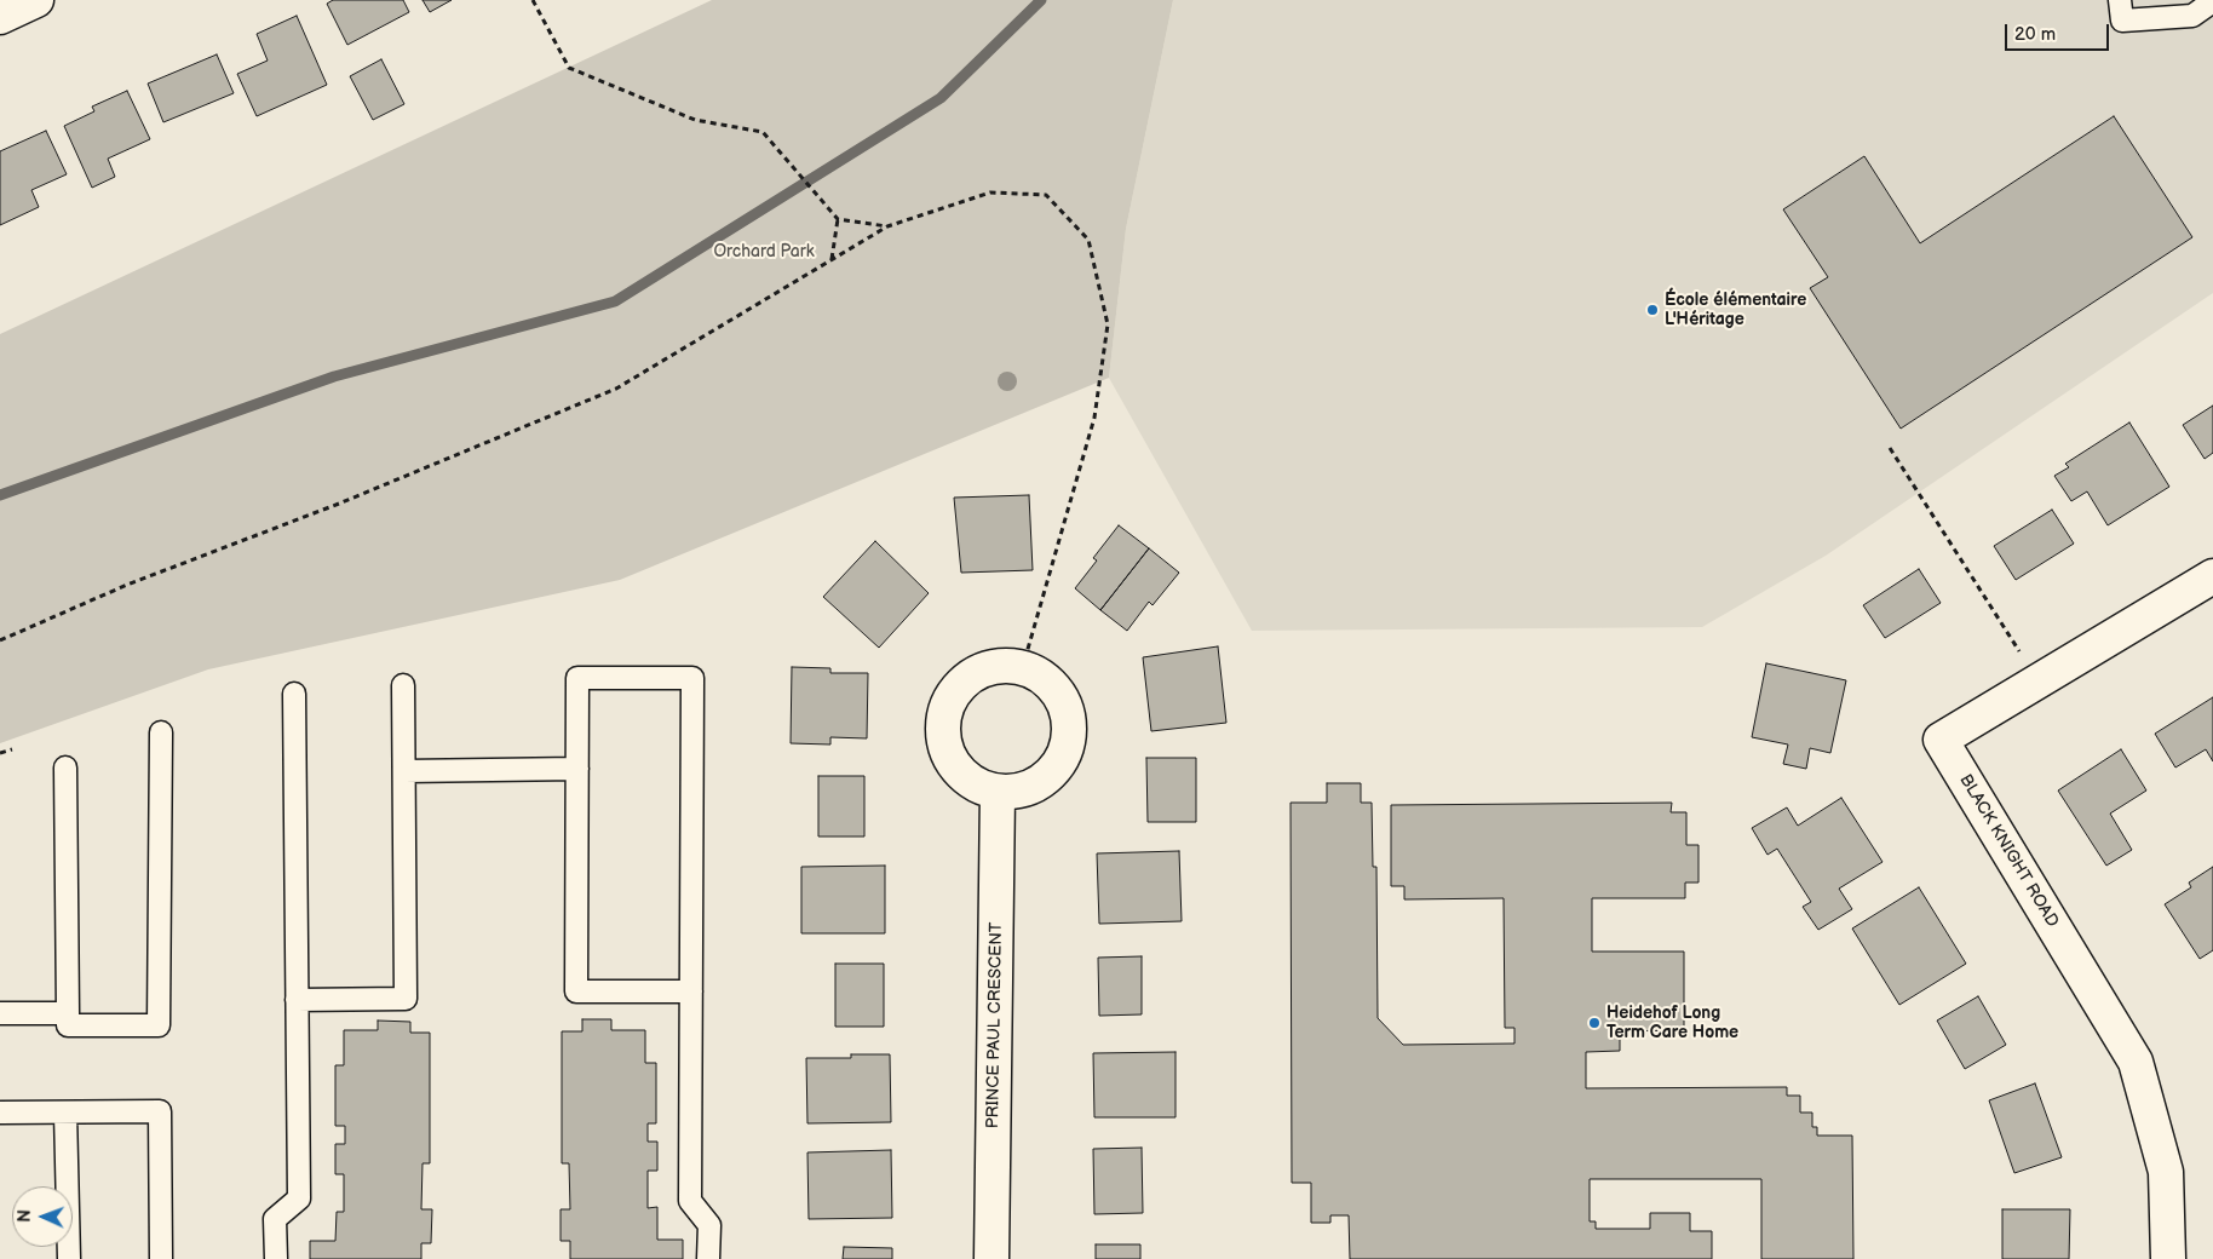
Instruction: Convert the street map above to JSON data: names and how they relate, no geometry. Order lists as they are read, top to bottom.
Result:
{
  "streets": {
    "street": ["BLACK KNIGHT ROAD", "PRINCE PAUL CRESCENT"]
  },
  "parks": ["Orchard Park"],
  "places": ["École élémentaire L'Héritage", "Heidehof Long Term Care Home"],
  "scale_bar": "20 m",
  "north": "left"
}
